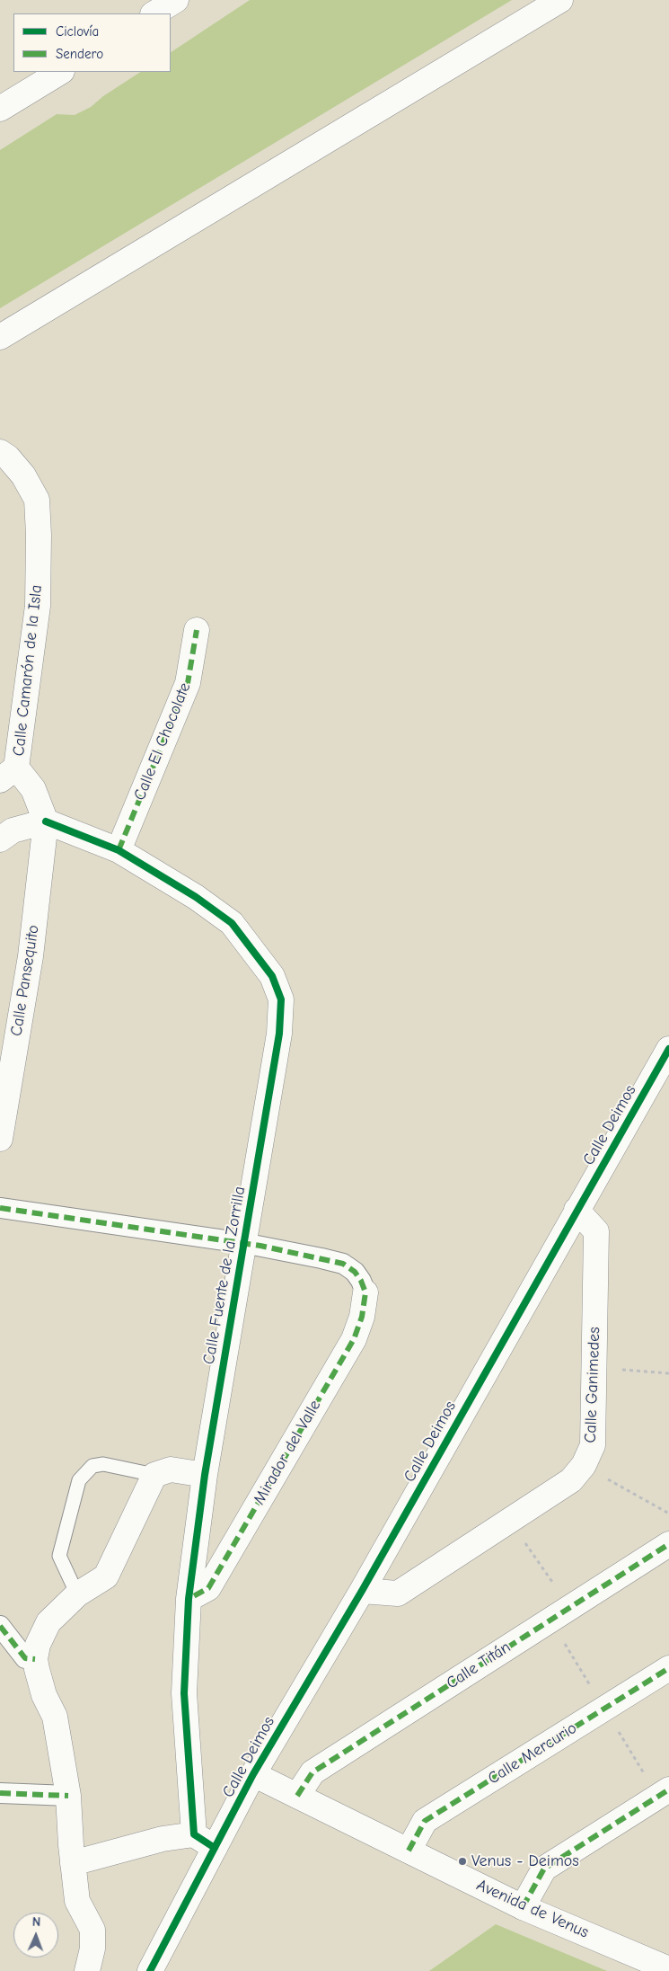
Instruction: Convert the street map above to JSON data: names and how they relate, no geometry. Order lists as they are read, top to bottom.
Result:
{
  "streets": {
    "main road": [
      "Calle Camarón de la Isla",
      "Calle El Chocolate",
      "Calle Pansequito",
      "Calle Deimos",
      "Calle Fuente de la Zorrilla",
      "Calle Ganimedes",
      "Mirador del Valle",
      "Calle Titán",
      "Calle Mercurio",
      "Avenida de Venus"
    ]
  },
  "crossings": [
    ["Calle Camarón de la Isla", "Calle Pansequito"],
    ["Calle Camarón de la Isla", "Calle Fuente de la Zorrilla"],
    ["Calle El Chocolate", "Calle Fuente de la Zorrilla"],
    ["Calle Pansequito", "Calle Fuente de la Zorrilla"],
    ["Calle Deimos", "Calle Ganimedes"],
    ["Calle Deimos", "Avenida de Venus"],
    ["Calle Fuente de la Zorrilla", "Mirador del Valle"],
    ["Calle Titán", "Avenida de Venus"],
    ["Calle Mercurio", "Avenida de Venus"]
  ],
  "places": ["Venus - Deimos"],
  "legend": ["Ciclovía", "Sendero"],
  "north": "top"
}
